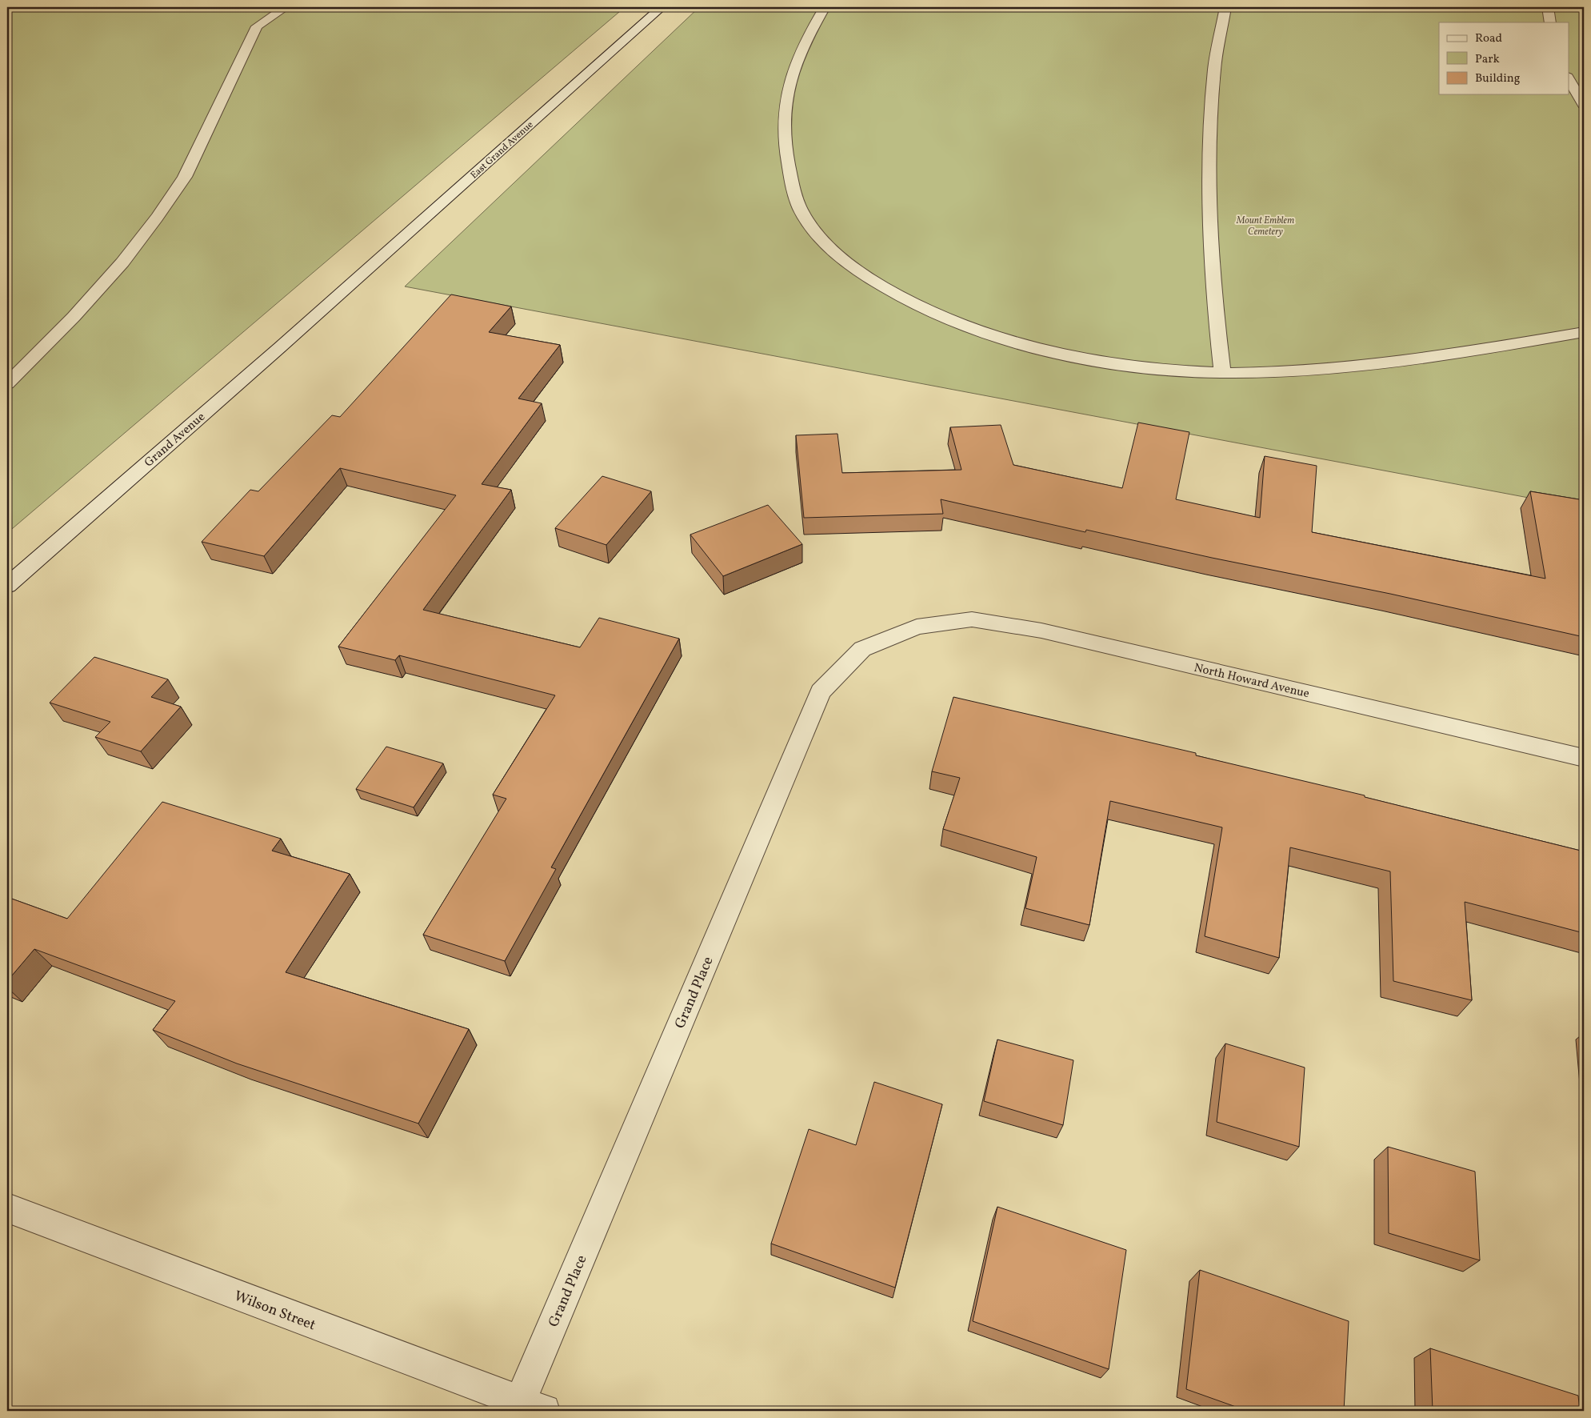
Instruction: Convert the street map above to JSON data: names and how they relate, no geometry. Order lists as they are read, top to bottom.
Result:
{
  "streets": {
    "street": [
      "East Grand Avenue",
      "Grand Avenue",
      "North Howard Avenue",
      "Grand Place",
      "Wilson Street"
    ]
  },
  "crossings": [
    ["East Grand Avenue", "Grand Avenue"],
    ["North Howard Avenue", "Grand Place"],
    ["Grand Place", "Wilson Street"]
  ],
  "parks": ["Mount Emblem Cemetery"],
  "legend": ["Road", "Park", "Building"]
}
